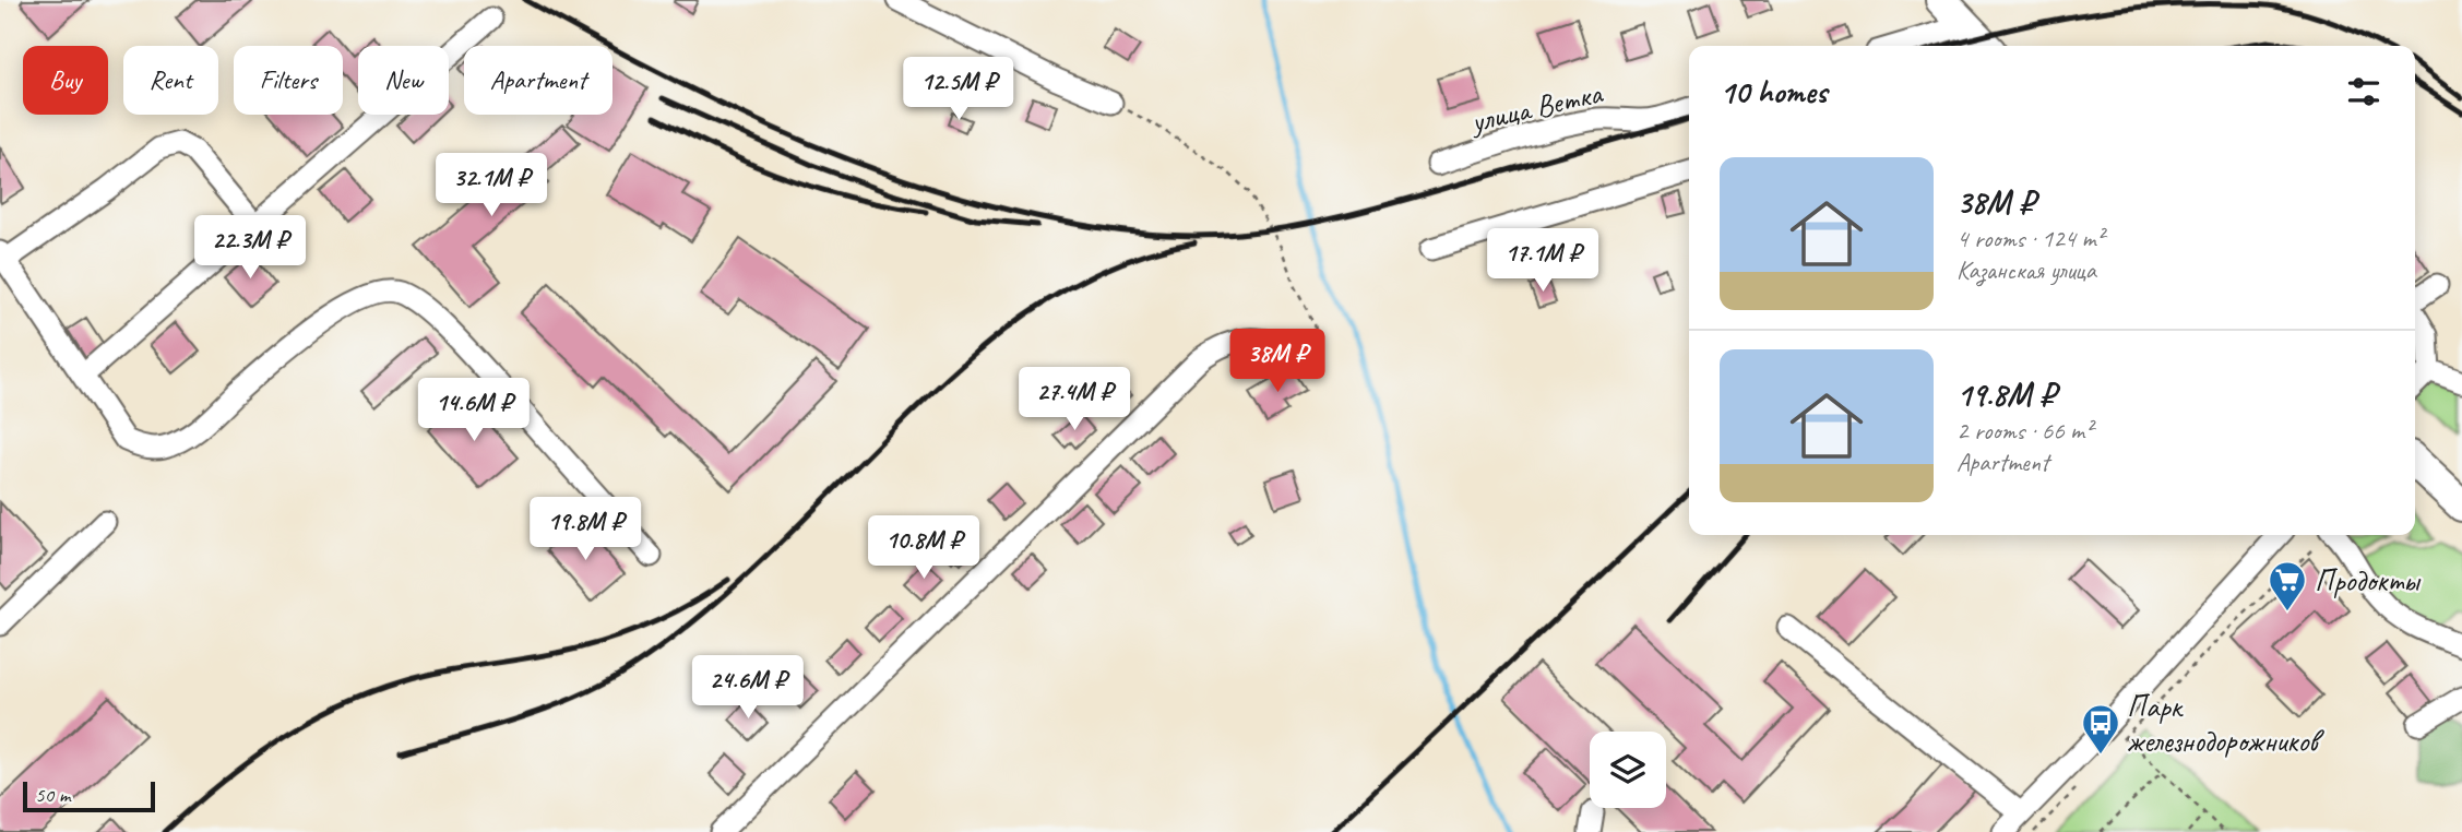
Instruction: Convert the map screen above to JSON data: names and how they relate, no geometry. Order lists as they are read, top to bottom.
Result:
{
  "streets": {
    "street": ["улица Ветка"]
  },
  "places": {
    "supermarket": ["Продокты"],
    "bus stop": ["Парк железнодорожников"]
  },
  "scale_bar": "50 m",
  "page": {
    "chip": [
      "Buy",
      "Rent",
      "Filters",
      "New",
      "Apartment"
    ],
    "heading": "10 homes",
    "price": [
      "12.5M ₽",
      "32.1M ₽",
      "22.3M ₽",
      "17.1M ₽",
      "38M ₽",
      "27.4M ₽",
      "14.6M ₽",
      "19.8M ₽",
      "10.8M ₽",
      "24.6M ₽"
    ],
    "list": [
      {
        "name": "38M ₽",
        "note": "4 rooms · 124 m² · Казанская улица"
      },
      {
        "name": "19.8M ₽",
        "note": "2 rooms · 66 m² · Apartment"
      }
    ],
    "scale": "50 m"
  }
}
